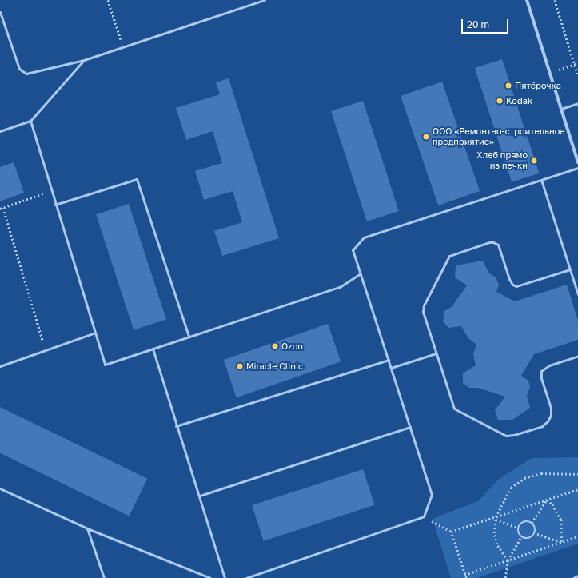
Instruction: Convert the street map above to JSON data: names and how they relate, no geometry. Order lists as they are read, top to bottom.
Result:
{
  "places": [
    "Пятёрочка",
    "Kodak",
    "ООО «Ремонтно-строительное предприятие»",
    "Хлеб прямо из печки",
    "Ozon",
    "Miracle Clinic"
  ],
  "scale_bar": "20 m"
}
